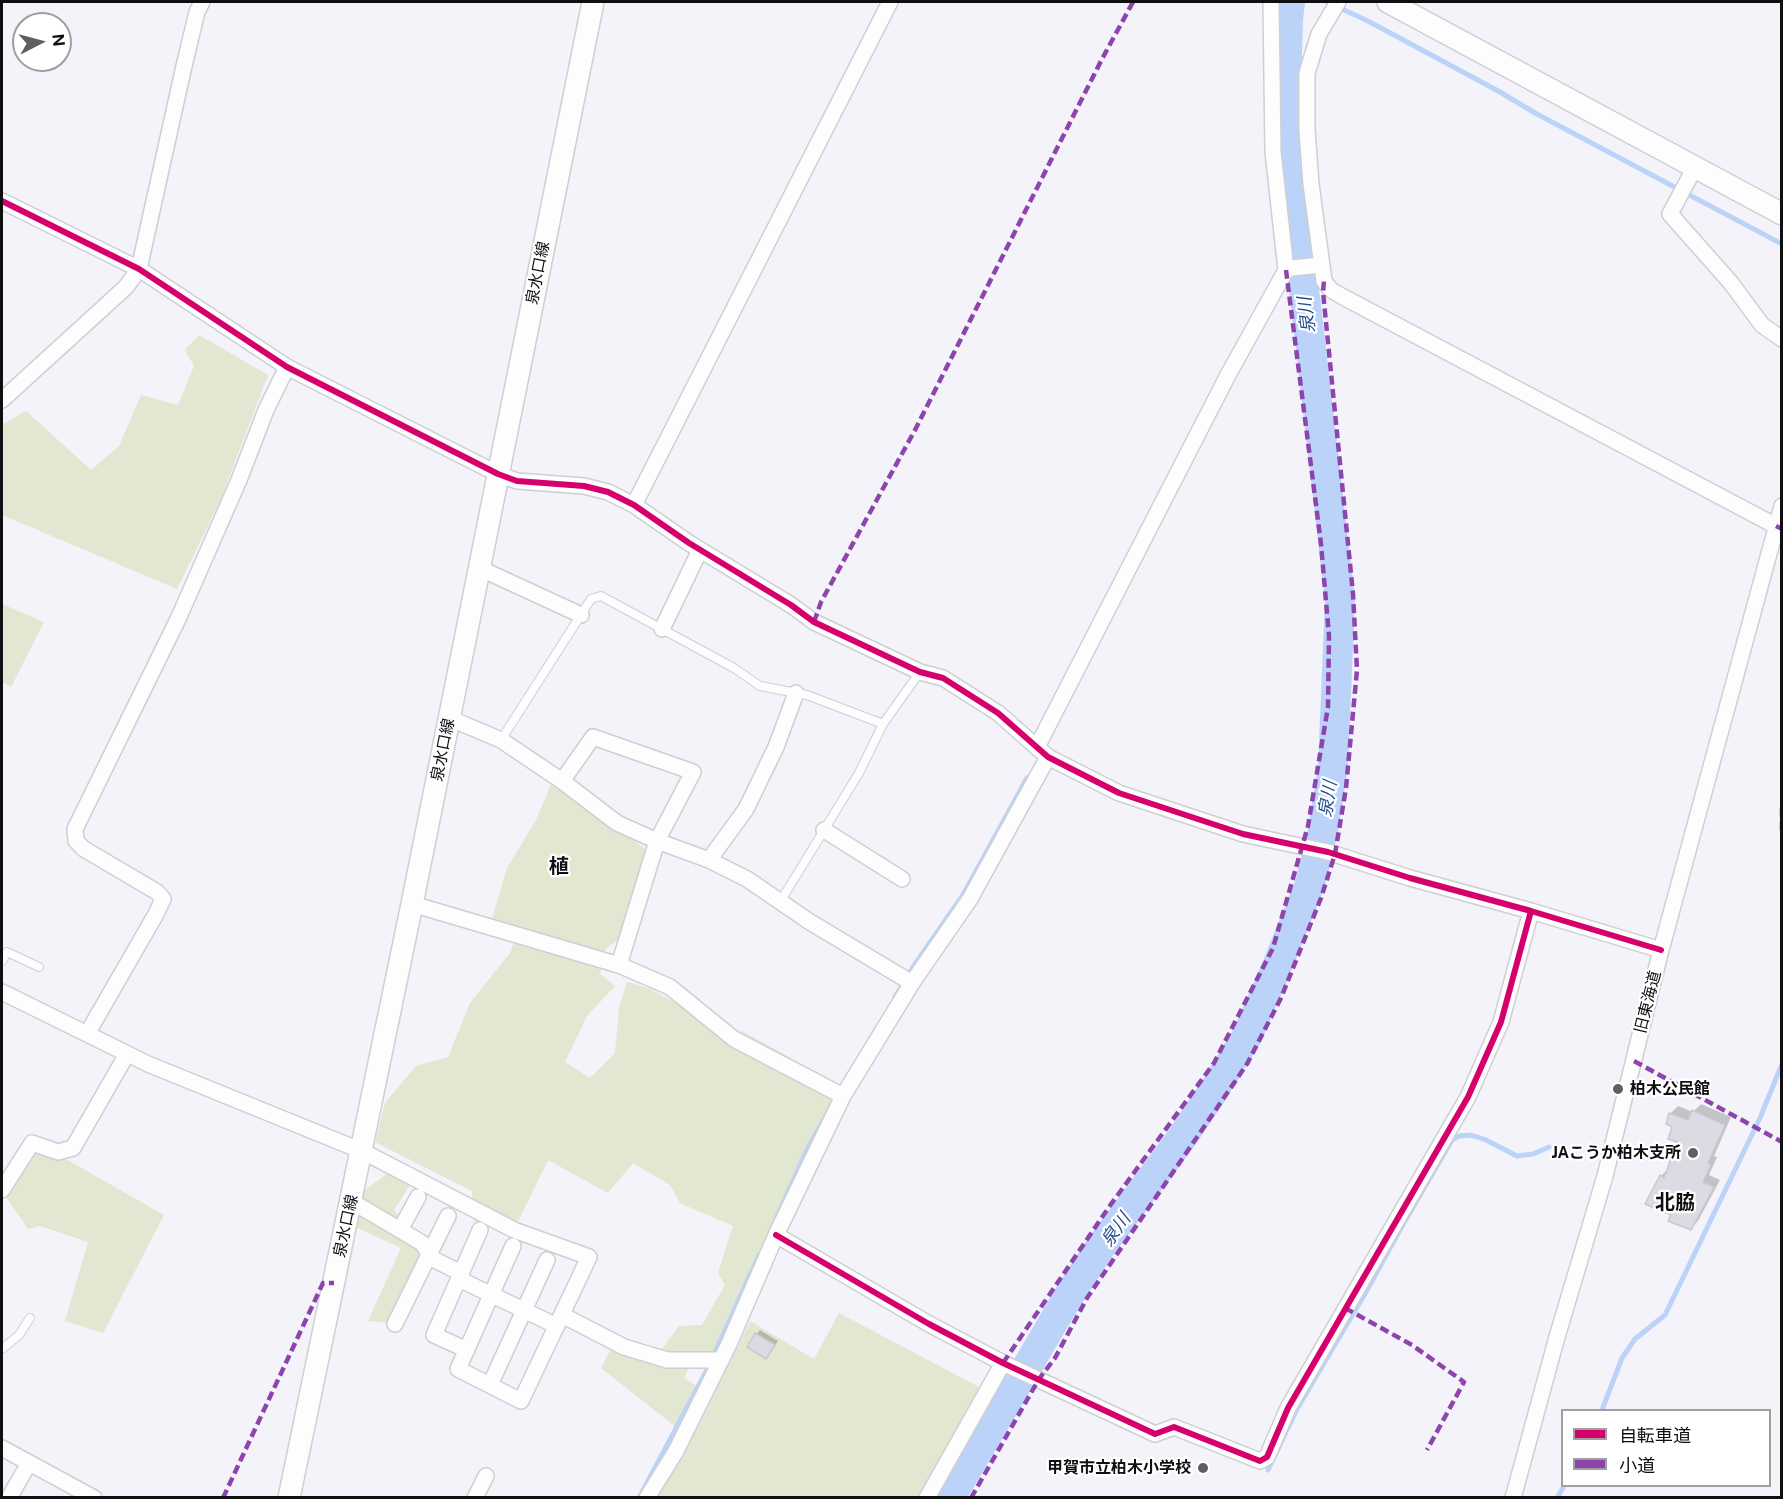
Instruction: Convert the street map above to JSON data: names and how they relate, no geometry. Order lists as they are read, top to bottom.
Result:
{
  "streets": {
    "main road": ["泉水口線"],
    "street": ["旧東海道"]
  },
  "districts": ["植", "北脇"],
  "water": ["泉川"],
  "places": ["柏木公民館", "JAこうか柏木支所", "甲賀市立柏木小学校"],
  "legend": ["自転車道", "小道"],
  "north": "right"
}
